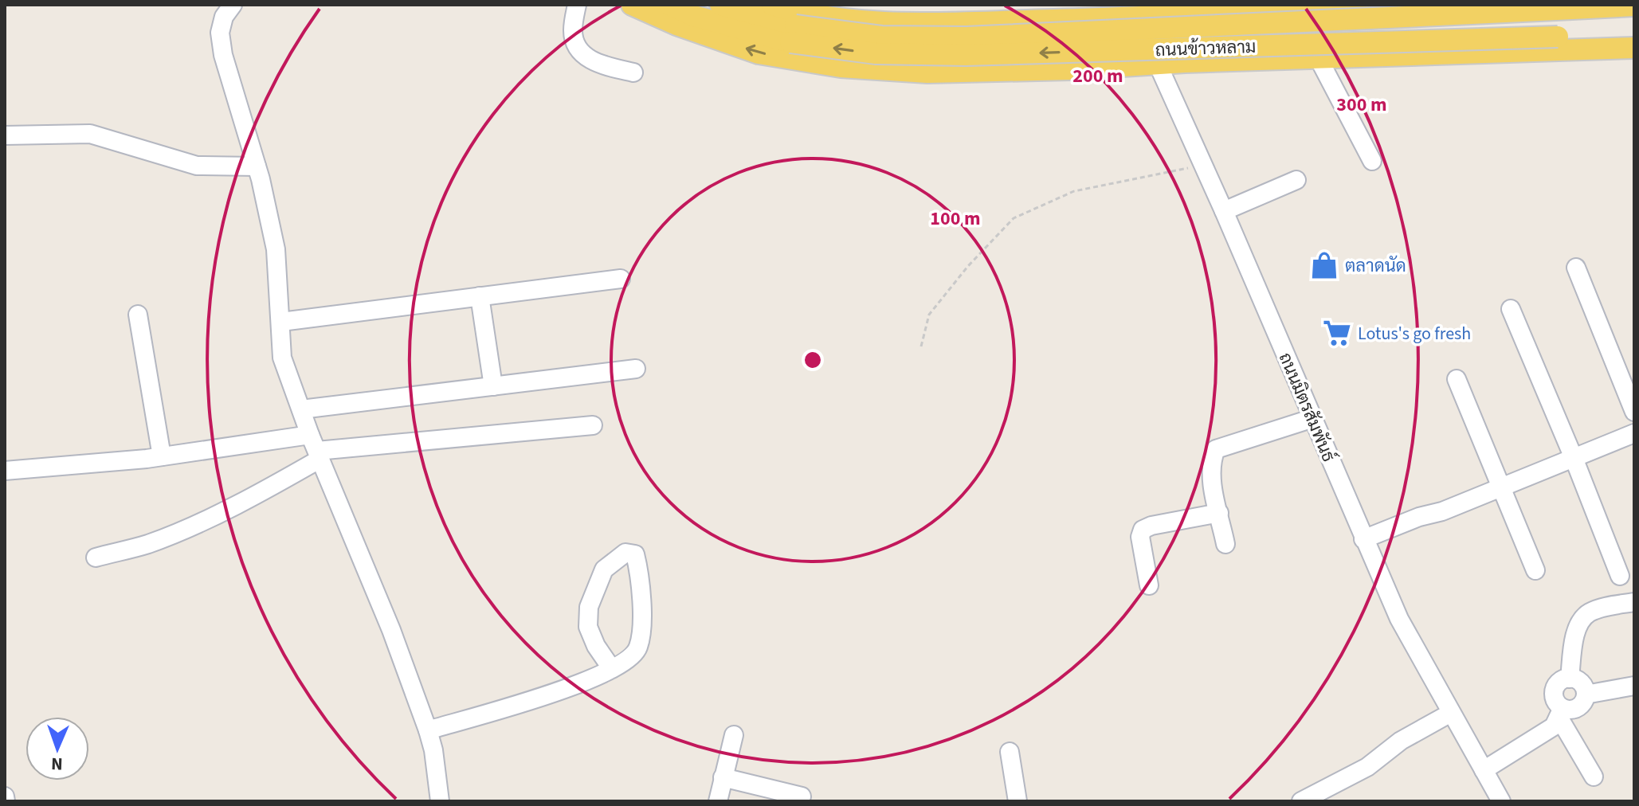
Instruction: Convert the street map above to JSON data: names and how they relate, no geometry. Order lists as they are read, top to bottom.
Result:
{
  "streets": {
    "main road": ["ถนนข้าวหลาม"],
    "street": ["ถนนมิตรสัมพันธ์"]
  },
  "places": {
    "shop": ["ตลาดนัด"],
    "supermarket": ["Lotus's go fresh"]
  },
  "north": "bottom",
  "rings": ["200 m", "300 m", "100 m"]
}
